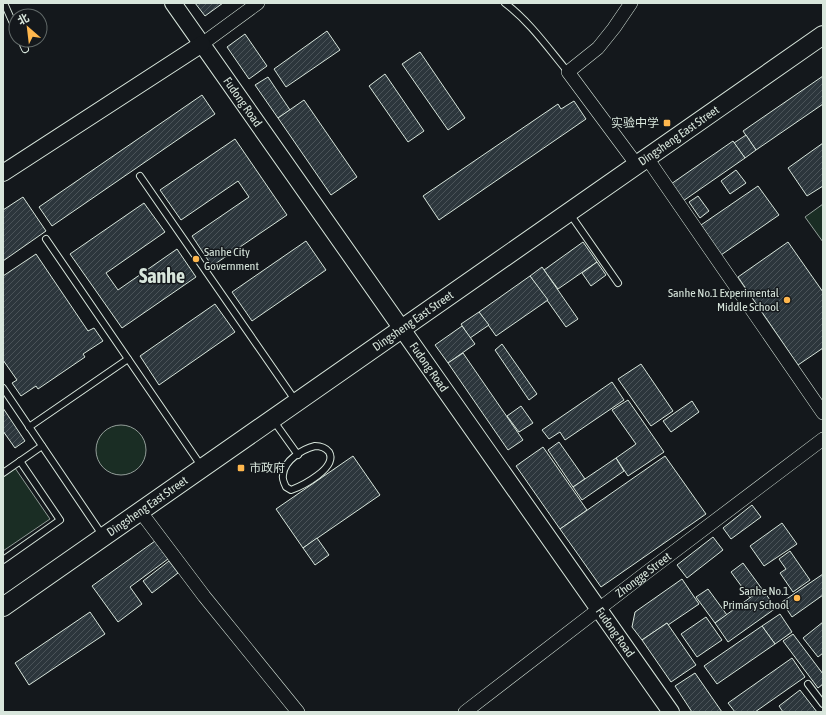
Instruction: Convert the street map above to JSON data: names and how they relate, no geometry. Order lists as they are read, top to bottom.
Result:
{
  "streets": {
    "main road": ["Dingsheng East Street"],
    "street": ["Fudong Road", "Zhongge Street"]
  },
  "crossings": [
    ["Fudong Road", "Dingsheng East Street"],
    ["Fudong Road", "Zhongge Street"]
  ],
  "districts": ["Sanhe"],
  "places": {
    "transit": ["实验中学", "市政府"],
    "other": ["Sanhe City Government", "Sanhe No.1 Experimental Middle School", "Sanhe No.1 Primary School"]
  },
  "north": "top left"
}
